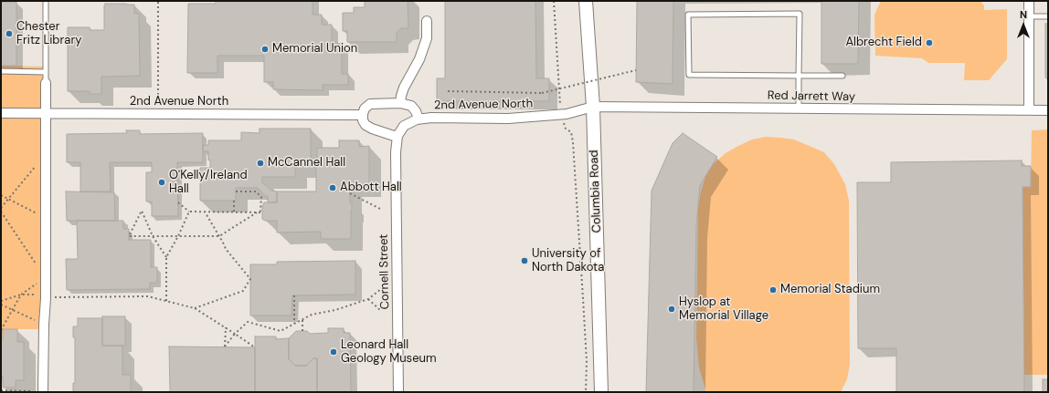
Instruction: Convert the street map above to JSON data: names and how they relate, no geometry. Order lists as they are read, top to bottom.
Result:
{
  "streets": {
    "main road": ["Columbia Road"],
    "street": ["Red Jarrett Way", "2nd Avenue North", "Cornell Street"]
  },
  "crossings": [
    ["Red Jarrett Way", "2nd Avenue North"],
    ["Red Jarrett Way", "Columbia Road"],
    ["2nd Avenue North", "Columbia Road"],
    ["2nd Avenue North", "Cornell Street"]
  ],
  "places": [
    "Chester Fritz Library",
    "Albrecht Field",
    "Memorial Union",
    "McCannel Hall",
    "O'Kelly/Ireland Hall",
    "Abbott Hall",
    "University of North Dakota",
    "Memorial Stadium",
    "Hyslop at Memorial Village",
    "Leonard Hall Geology Museum"
  ],
  "north": "top"
}
